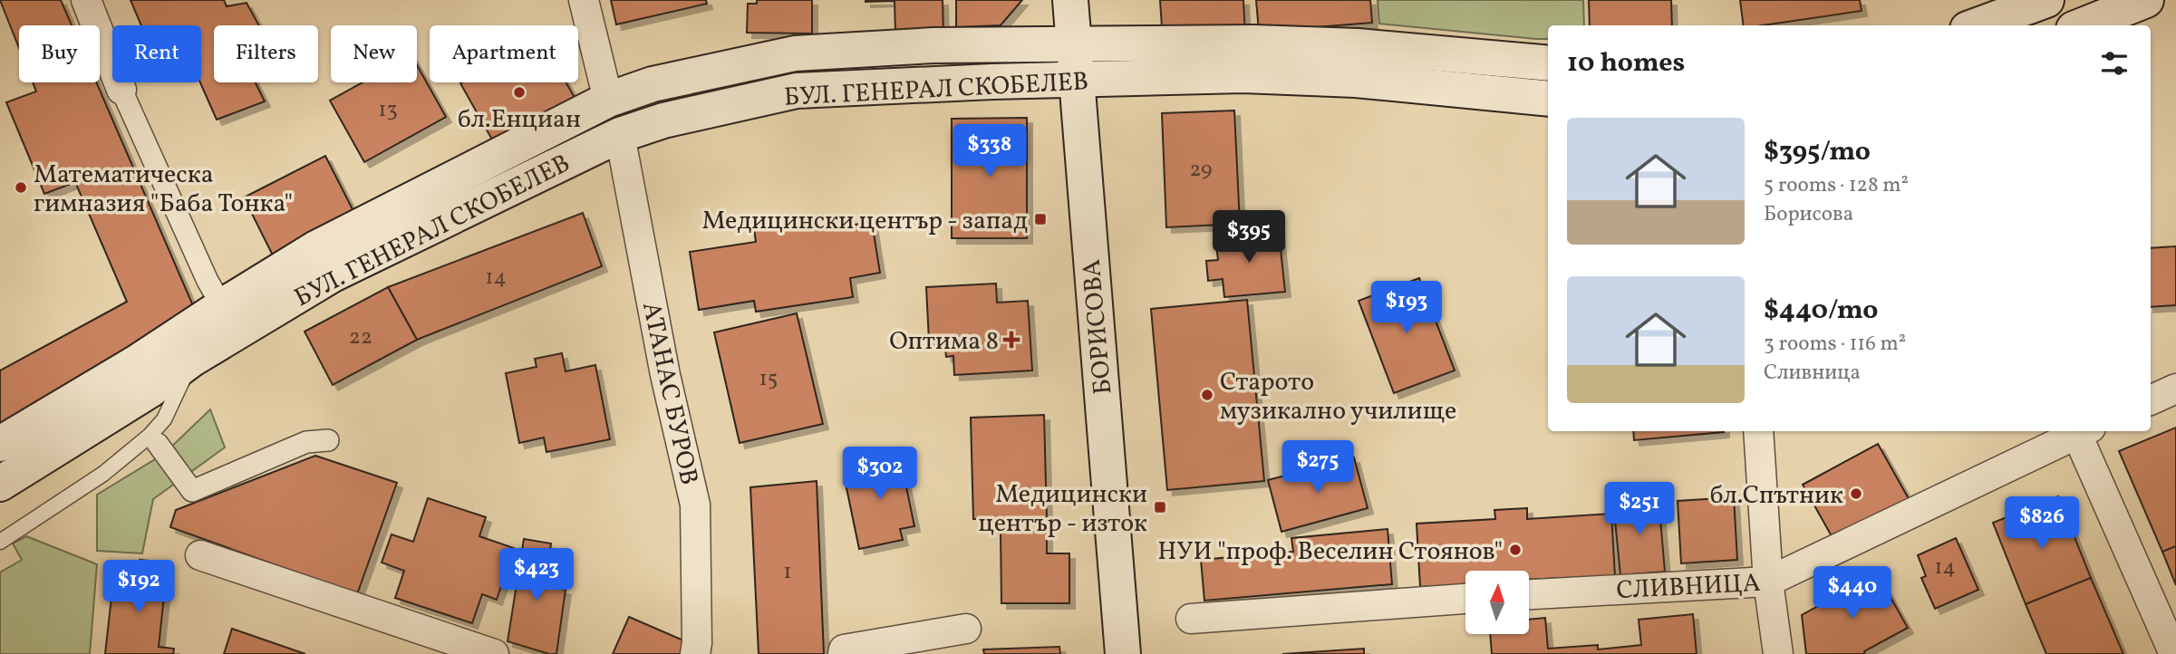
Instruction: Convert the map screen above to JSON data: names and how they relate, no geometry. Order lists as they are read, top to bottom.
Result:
{
  "streets": {
    "main road": ["БУЛ. ГЕНЕРАЛ СКОБЕЛЕВ", "БОРИСОВА"],
    "street": ["АТАНАС БУРОВ", "СЛИВНИЦА"]
  },
  "crossings": [
    ["БУЛ. ГЕНЕРАЛ СКОБЕЛЕВ", "БОРИСОВА"],
    ["БУЛ. ГЕНЕРАЛ СКОБЕЛЕВ", "АТАНАС БУРОВ"]
  ],
  "places": {
    "other": [
      "бл.Енциан",
      "Математическа гимназия \"Баба Тонка\"",
      "Старото музикално училище",
      "бл.Спътник",
      "НУИ \"проф. Веселин Стоянов\""
    ],
    "transit": ["Медицински център - запад", "Медицински център - изток"],
    "health": ["Оптима 8"]
  },
  "house_numbers": [
    "13",
    "29",
    "14",
    "22",
    "15",
    "14",
    "1"
  ],
  "north": "top",
  "page": {
    "chip": [
      "Buy",
      "Rent",
      "Filters",
      "New",
      "Apartment"
    ],
    "heading": "10 homes",
    "list": [
      {
        "name": "$395/mo",
        "note": "5 rooms · 128 m² · Борисова"
      },
      {
        "name": "$440/mo",
        "note": "3 rooms · 116 m² · Сливница"
      }
    ],
    "price": [
      "$338",
      "$395",
      "$193",
      "$275",
      "$302",
      "$251",
      "$826",
      "$423",
      "$192",
      "$440"
    ]
  }
}
